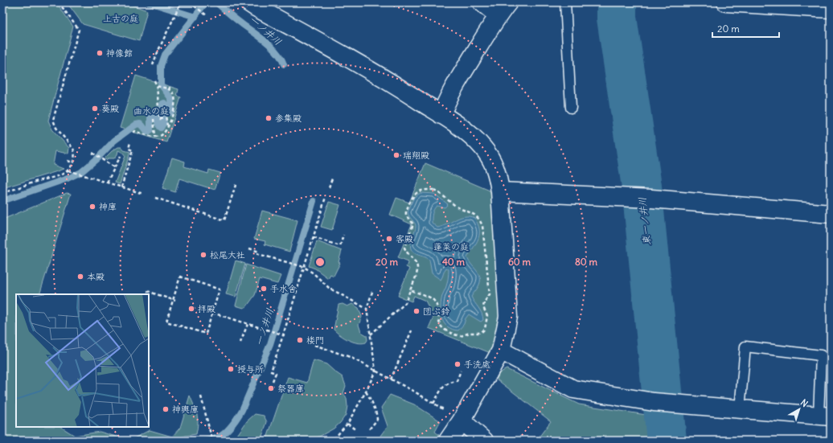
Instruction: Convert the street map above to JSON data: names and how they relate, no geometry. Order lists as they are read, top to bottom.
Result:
{
  "water": ["一ノ井川", "東一ノ井川"],
  "parks": ["上古の庭", "曲水の庭", "蓬莱の庭"],
  "places": [
    "神像館",
    "葵殿",
    "参集殿",
    "瑞翔殿",
    "神庫",
    "客殿",
    "松尾大社",
    "本殿",
    "手水舍",
    "拝殿",
    "団ぶ鈴",
    "楼門",
    "手洗處",
    "授与所",
    "祭器庫",
    "神輿庫"
  ],
  "scale_bar": "20 m",
  "north": "top right",
  "rings": [
    "20 m",
    "40 m",
    "60 m",
    "80 m"
  ]
}
